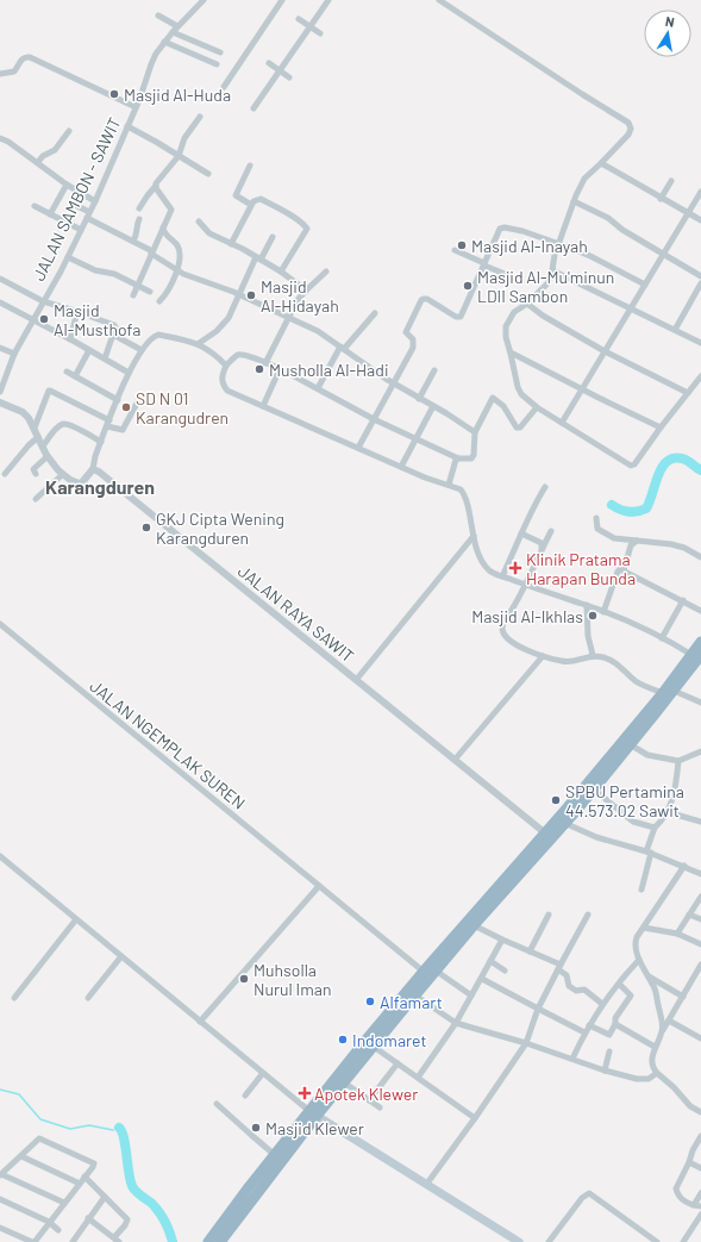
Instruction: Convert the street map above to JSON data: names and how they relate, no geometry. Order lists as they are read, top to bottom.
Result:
{
  "streets": {
    "street": ["JALAN SAMBON - SAWIT", "JALAN RAYA SAWIT", "JALAN NGEMPLAK SUREN"]
  },
  "districts": ["Karangduren"],
  "places": {
    "other": [
      "Masjid Al-Huda",
      "Masjid Al-Inayah",
      "Masjid Al-Mu'minun LDII Sambon",
      "Masjid Al-Hidayah",
      "Masjid Al-Musthofa",
      "Musholla Al-Hadi",
      "SD N 01 Karangudren",
      "GKJ Cipta Wening Karangduren",
      "Masjid Al-Ikhlas",
      "SPBU Pertamina 44.573.02 Sawit",
      "Muhsolla Nurul Iman",
      "Alfamart",
      "Indomaret",
      "Masjid Klewer"
    ],
    "health": ["Klinik Pratama Harapan Bunda", "Apotek Klewer"]
  },
  "north": "top"
}
